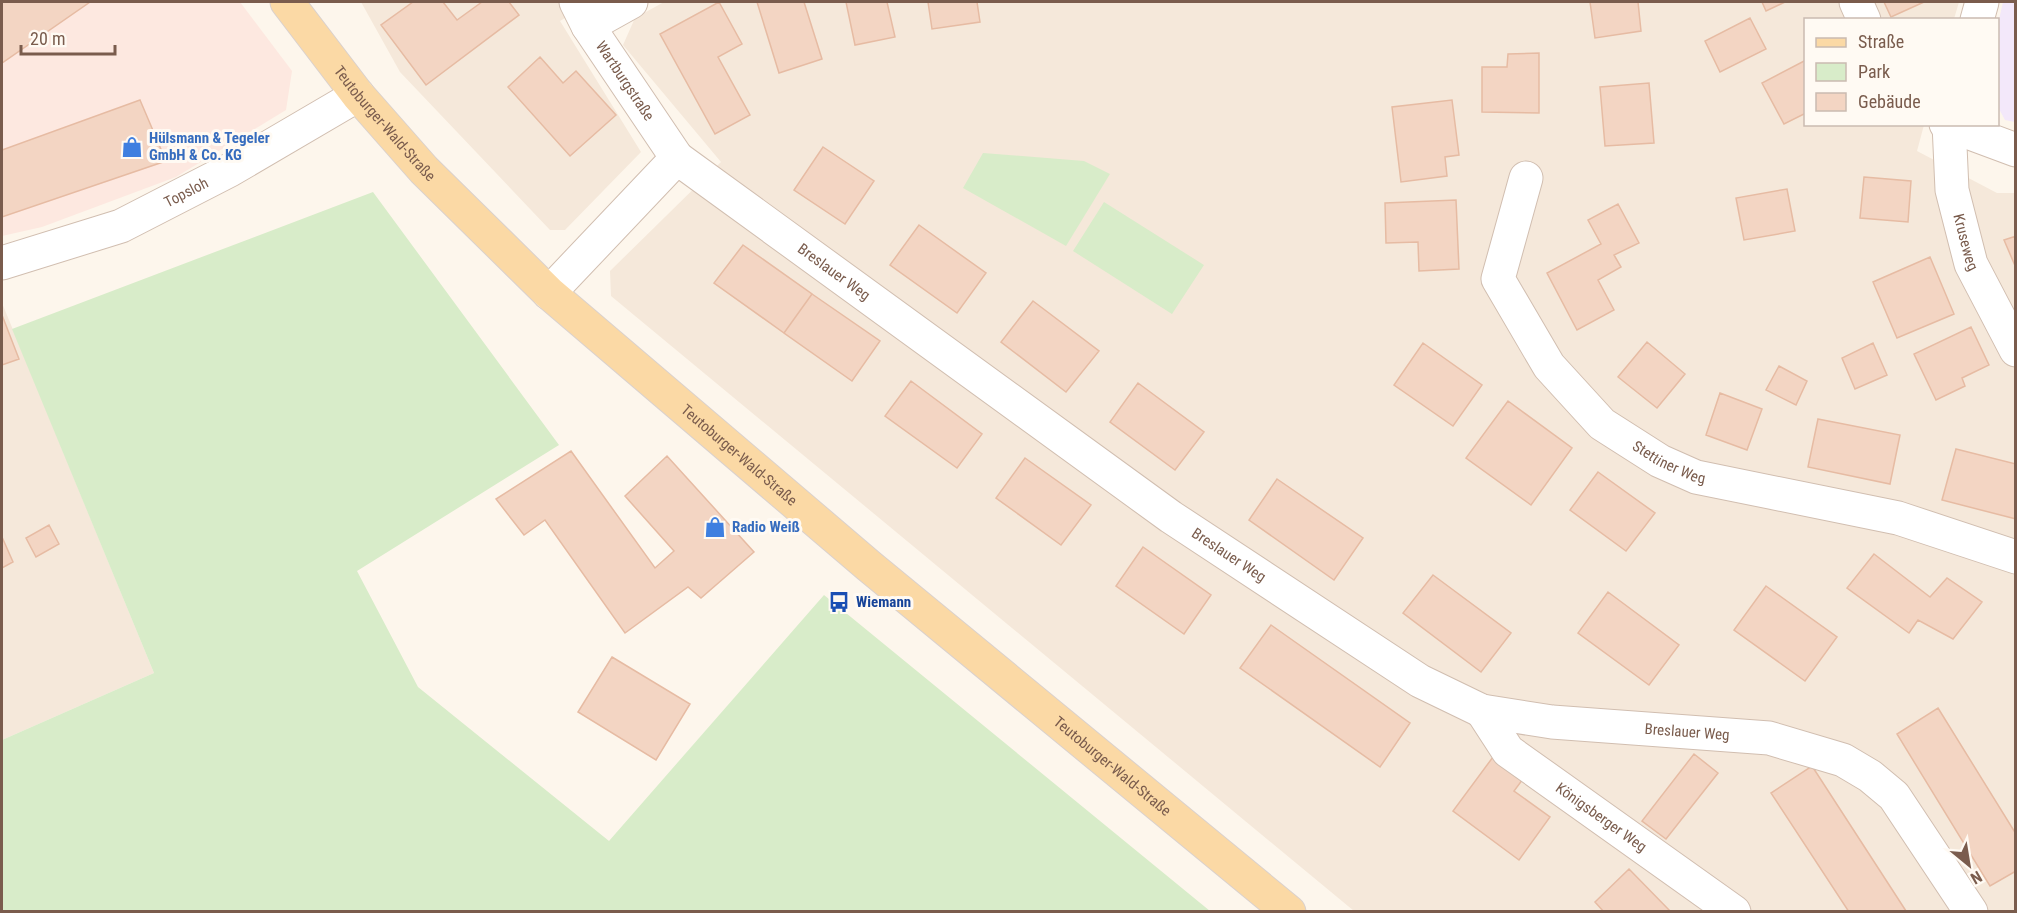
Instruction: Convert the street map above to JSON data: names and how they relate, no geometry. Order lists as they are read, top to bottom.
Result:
{
  "streets": {
    "main road": ["Teutoburger-Wald-Straße"],
    "street": [
      "Wartburgstraße",
      "Topsloh",
      "Kruseweg",
      "Breslauer Weg",
      "Stettiner Weg",
      "Königsberger Weg"
    ]
  },
  "crossings": [
    ["Wartburgstraße", "Breslauer Weg"],
    ["Teutoburger-Wald-Straße", "Topsloh"],
    ["Breslauer Weg", "Königsberger Weg"]
  ],
  "places": {
    "shop": ["Hülsmann & Tegeler GmbH & Co. KG", "Radio Weiß"],
    "bus stop": ["Wiemann"]
  },
  "legend": ["Straße", "Park", "Gebäude"],
  "scale_bar": "20 m",
  "north": "bottom right"
}
